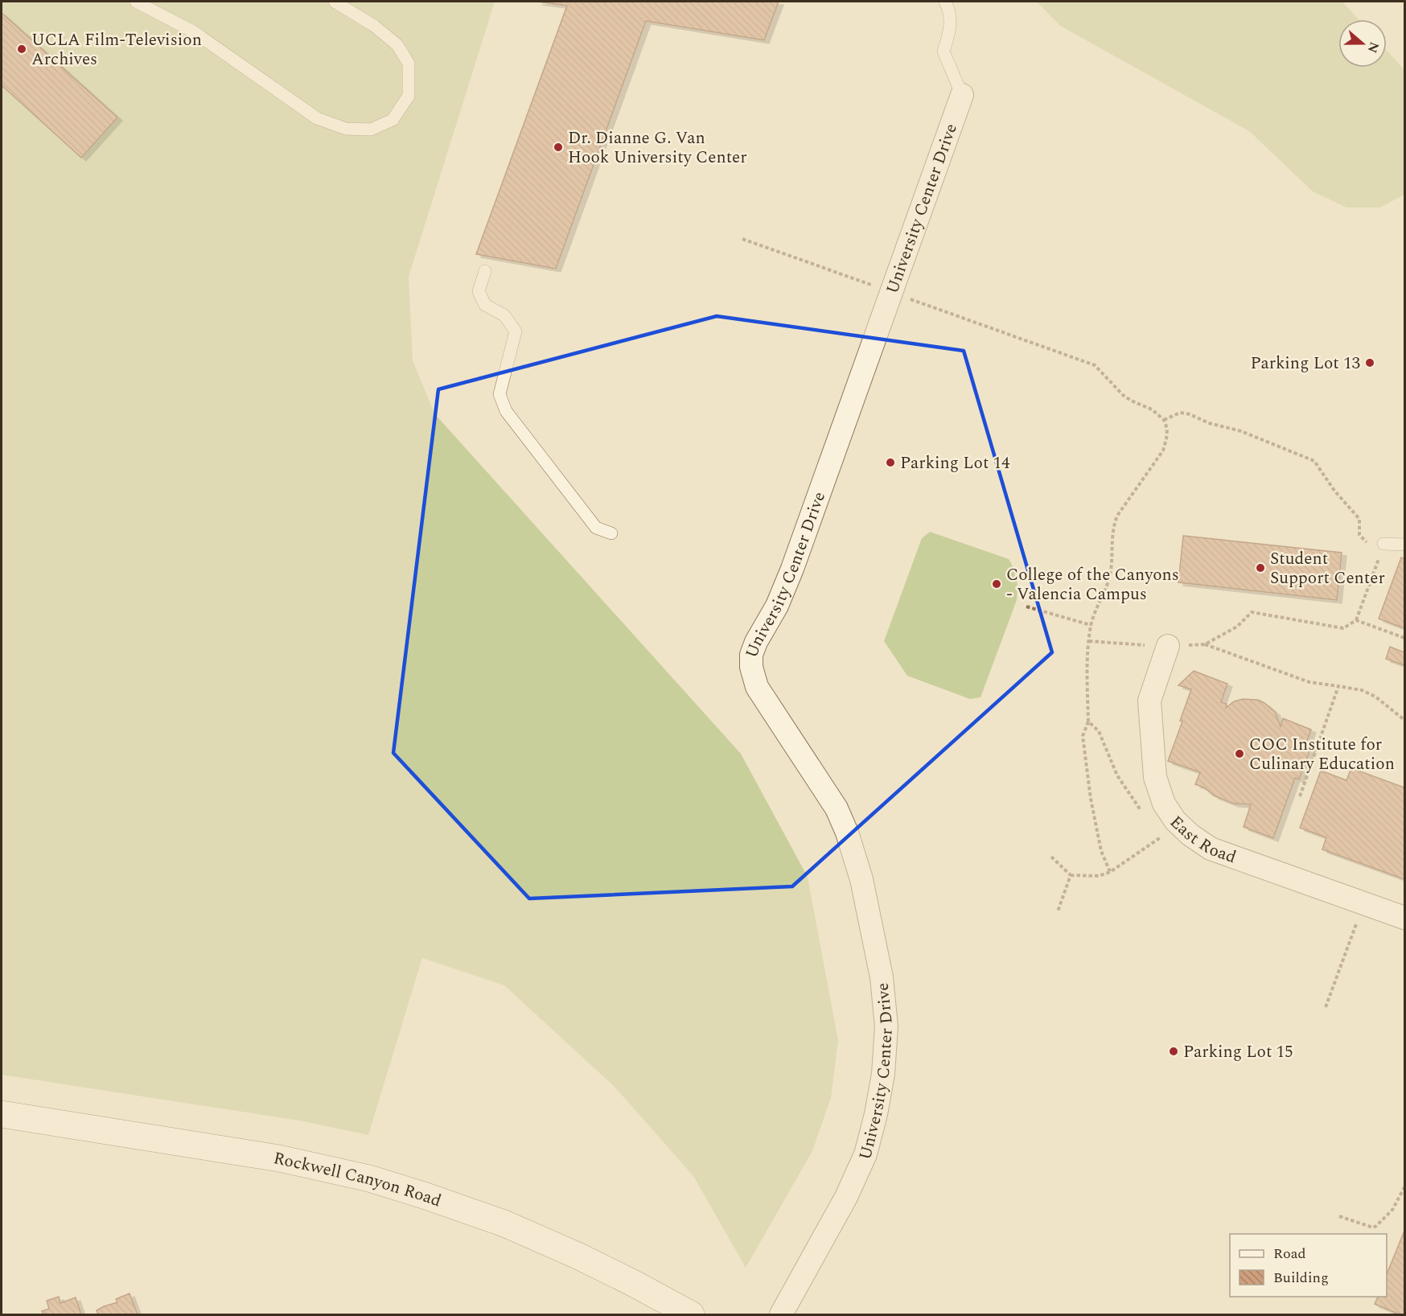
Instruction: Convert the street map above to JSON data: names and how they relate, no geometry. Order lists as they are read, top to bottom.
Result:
{
  "streets": {
    "street": ["University Center Drive", "East Road", "Rockwell Canyon Road"]
  },
  "places": [
    "UCLA Film-Television Archives",
    "Dr. Dianne G. Van Hook University Center",
    "Parking Lot 13",
    "Parking Lot 14",
    "Student Support Center",
    "College of the Canyons - Valencia Campus",
    "COC Institute for Culinary Education",
    "Parking Lot 15"
  ],
  "legend": ["Road", "Building"],
  "north": "right"
}
